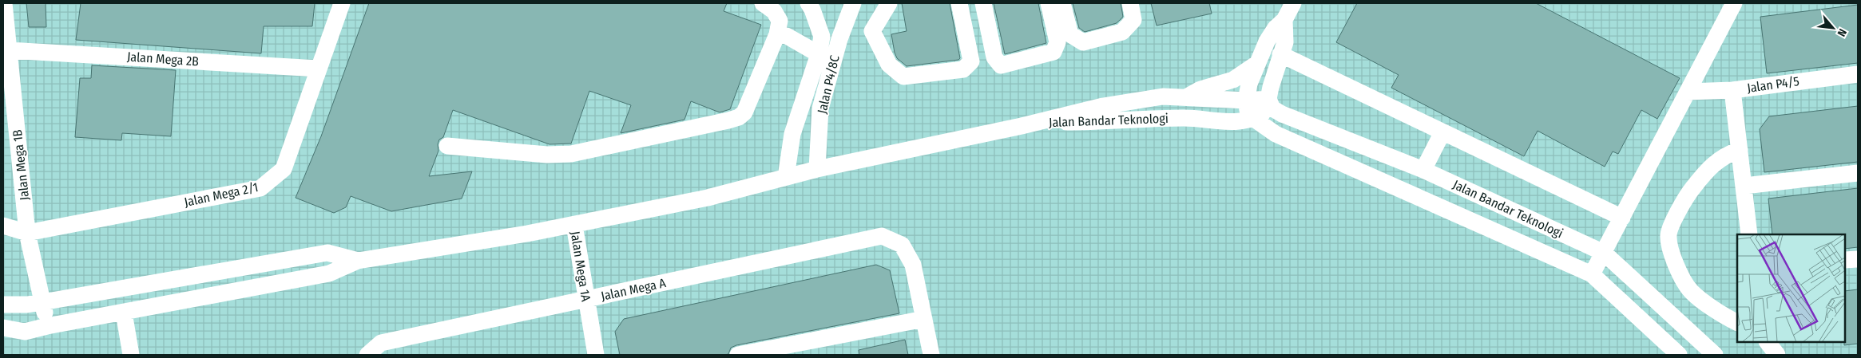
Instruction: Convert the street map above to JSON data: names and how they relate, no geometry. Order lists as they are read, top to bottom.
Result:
{
  "streets": {
    "street": [
      "Jalan Mega 2B",
      "Jalan P4/8C",
      "Jalan P4/5",
      "Jalan Bandar Teknologi",
      "Jalan Mega 1B",
      "Jalan Mega 2/1",
      "Jalan Mega 1A",
      "Jalan Mega A"
    ]
  },
  "crossings": [
    ["Jalan Mega 2B", "Jalan Mega 1B"],
    ["Jalan Mega 2B", "Jalan Mega 2/1"],
    ["Jalan Mega 1B", "Jalan Mega 2/1"],
    ["Jalan Mega 1A", "Jalan Mega A"]
  ],
  "north": "bottom right"
}
